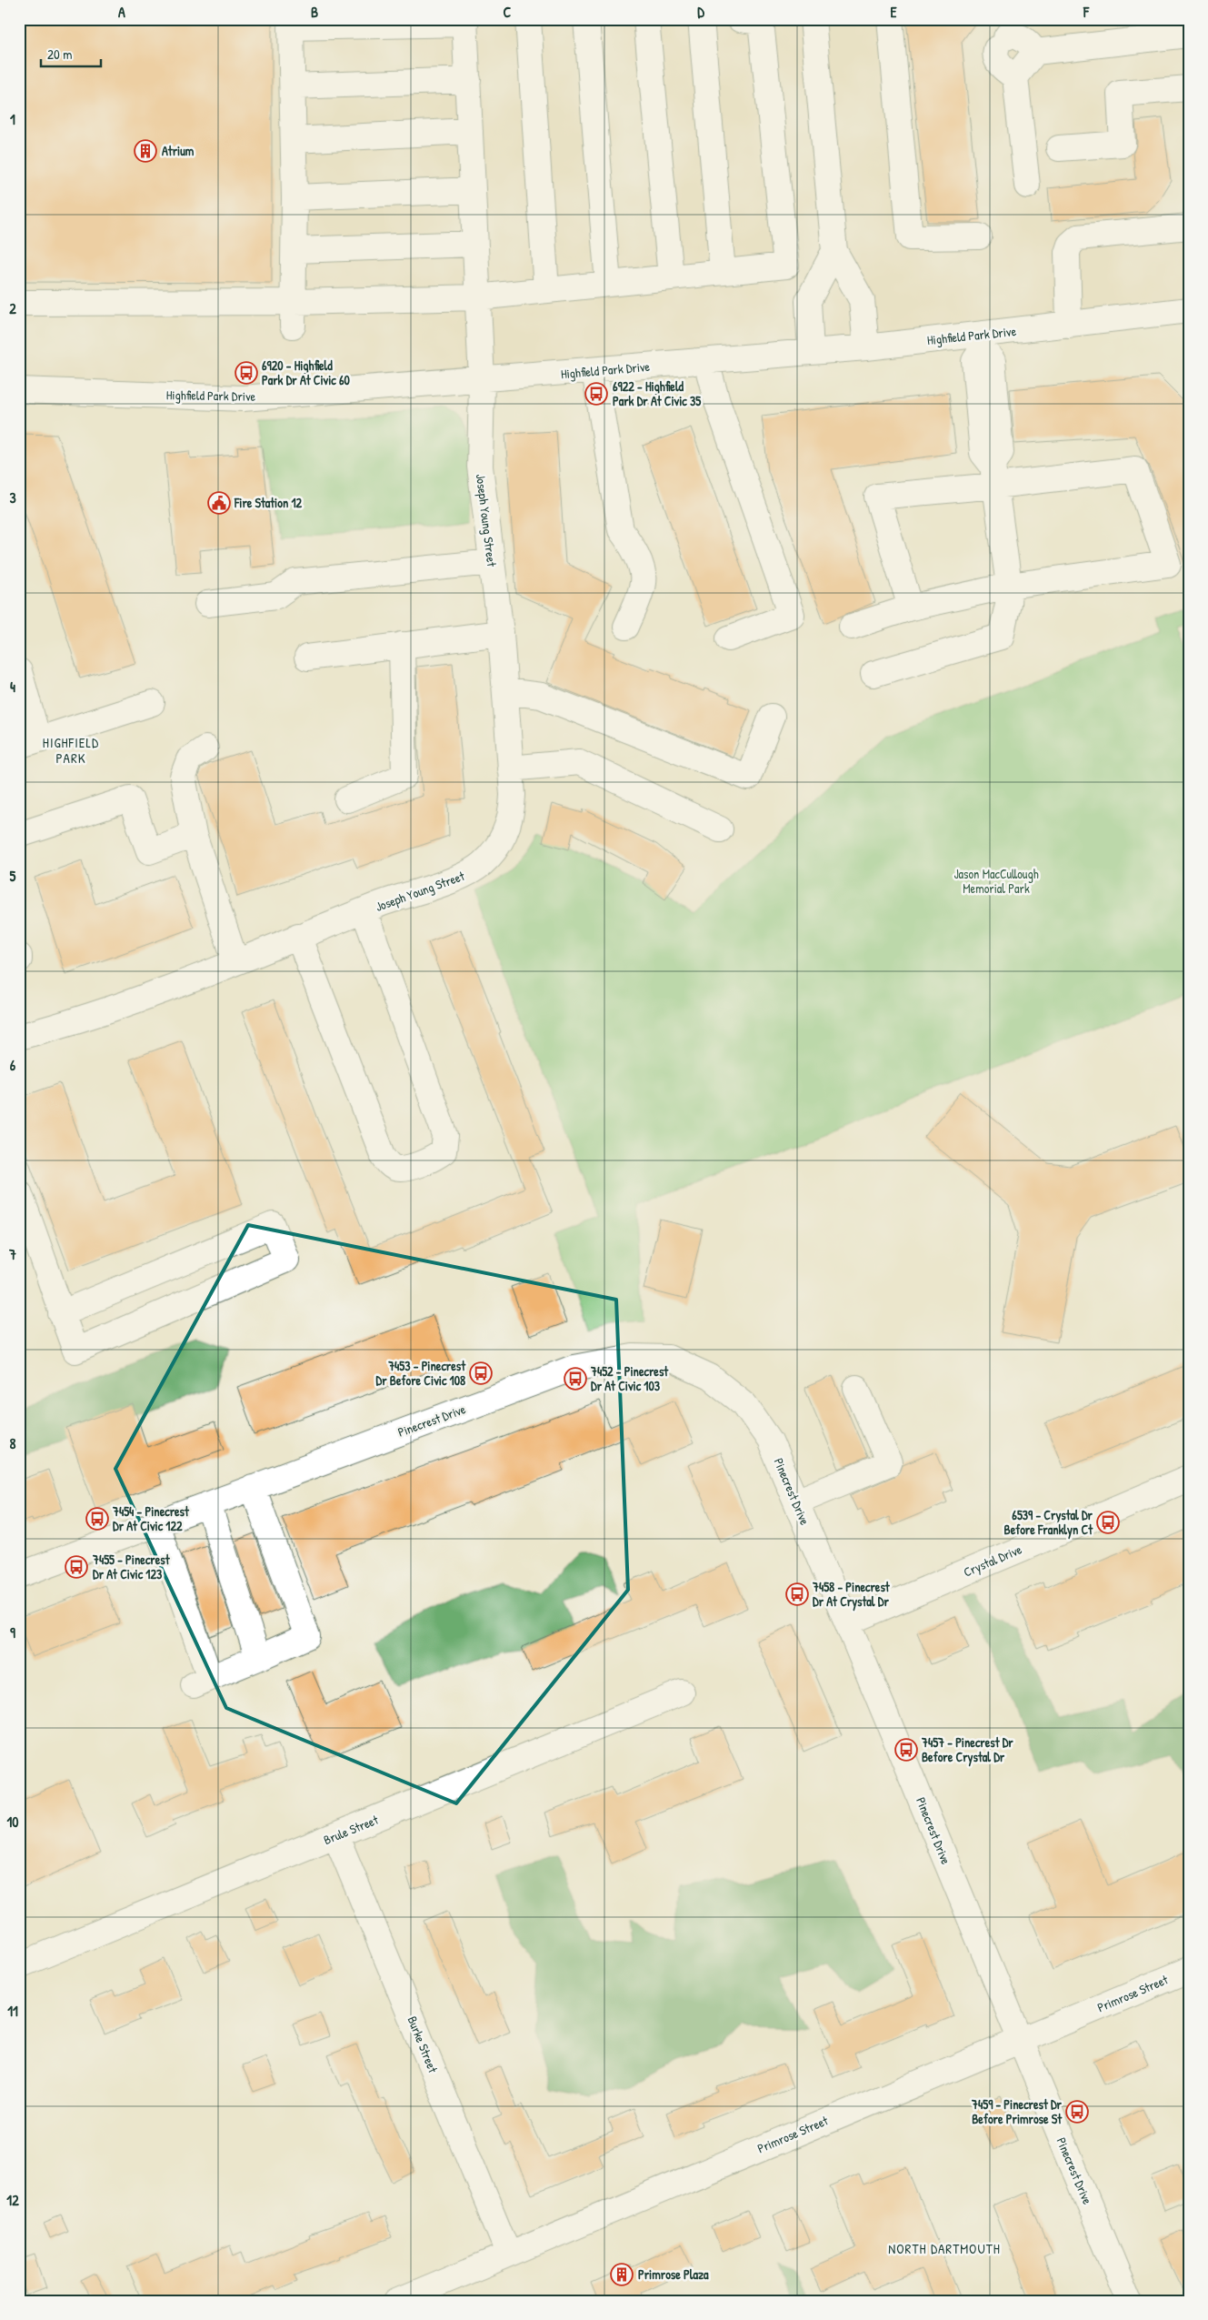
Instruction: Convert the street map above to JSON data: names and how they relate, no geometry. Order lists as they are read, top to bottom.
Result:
{
  "streets": {
    "street": [
      "Highfield Park Drive",
      "Joseph Young Street",
      "Pinecrest Drive",
      "Crystal Drive",
      "Brule Street",
      "Primrose Street",
      "Burke Street"
    ]
  },
  "crossings": [
    ["Highfield Park Drive", "Joseph Young Street"],
    ["Pinecrest Drive", "Crystal Drive"],
    ["Pinecrest Drive", "Primrose Street"],
    ["Brule Street", "Burke Street"],
    ["Primrose Street", "Burke Street"]
  ],
  "districts": ["HIGHFIELD PARK", "NORTH DARTMOUTH"],
  "parks": ["Jason MacCullough Memorial Park"],
  "places": {
    "building": ["Atrium", "Primrose Plaza"],
    "bus stop": [
      "6920 - Highfield Park Dr At Civic 60",
      "6922 - Highfield Park Dr At Civic 35",
      "7453 - Pinecrest Dr Before Civic 108",
      "7452 - Pinecrest Dr At Civic 103",
      "7454 - Pinecrest Dr At Civic 122",
      "6539 - Crystal Dr Before Franklyn Ct",
      "7455 - Pinecrest Dr At Civic 123",
      "7458 - Pinecrest Dr At Crystal Dr",
      "7457 - Pinecrest Dr Before Crystal Dr",
      "7459 - Pinecrest Dr Before Primrose St"
    ],
    "public building": ["Fire Station 12"]
  },
  "scale_bar": "20 m",
  "grid": {
    "columns": [
      "A",
      "B",
      "C",
      "D",
      "E",
      "F"
    ],
    "rows": [
      "1",
      "2",
      "3",
      "4",
      "5",
      "6",
      "7",
      "8",
      "9",
      "10",
      "11",
      "12"
    ]
  }
}
